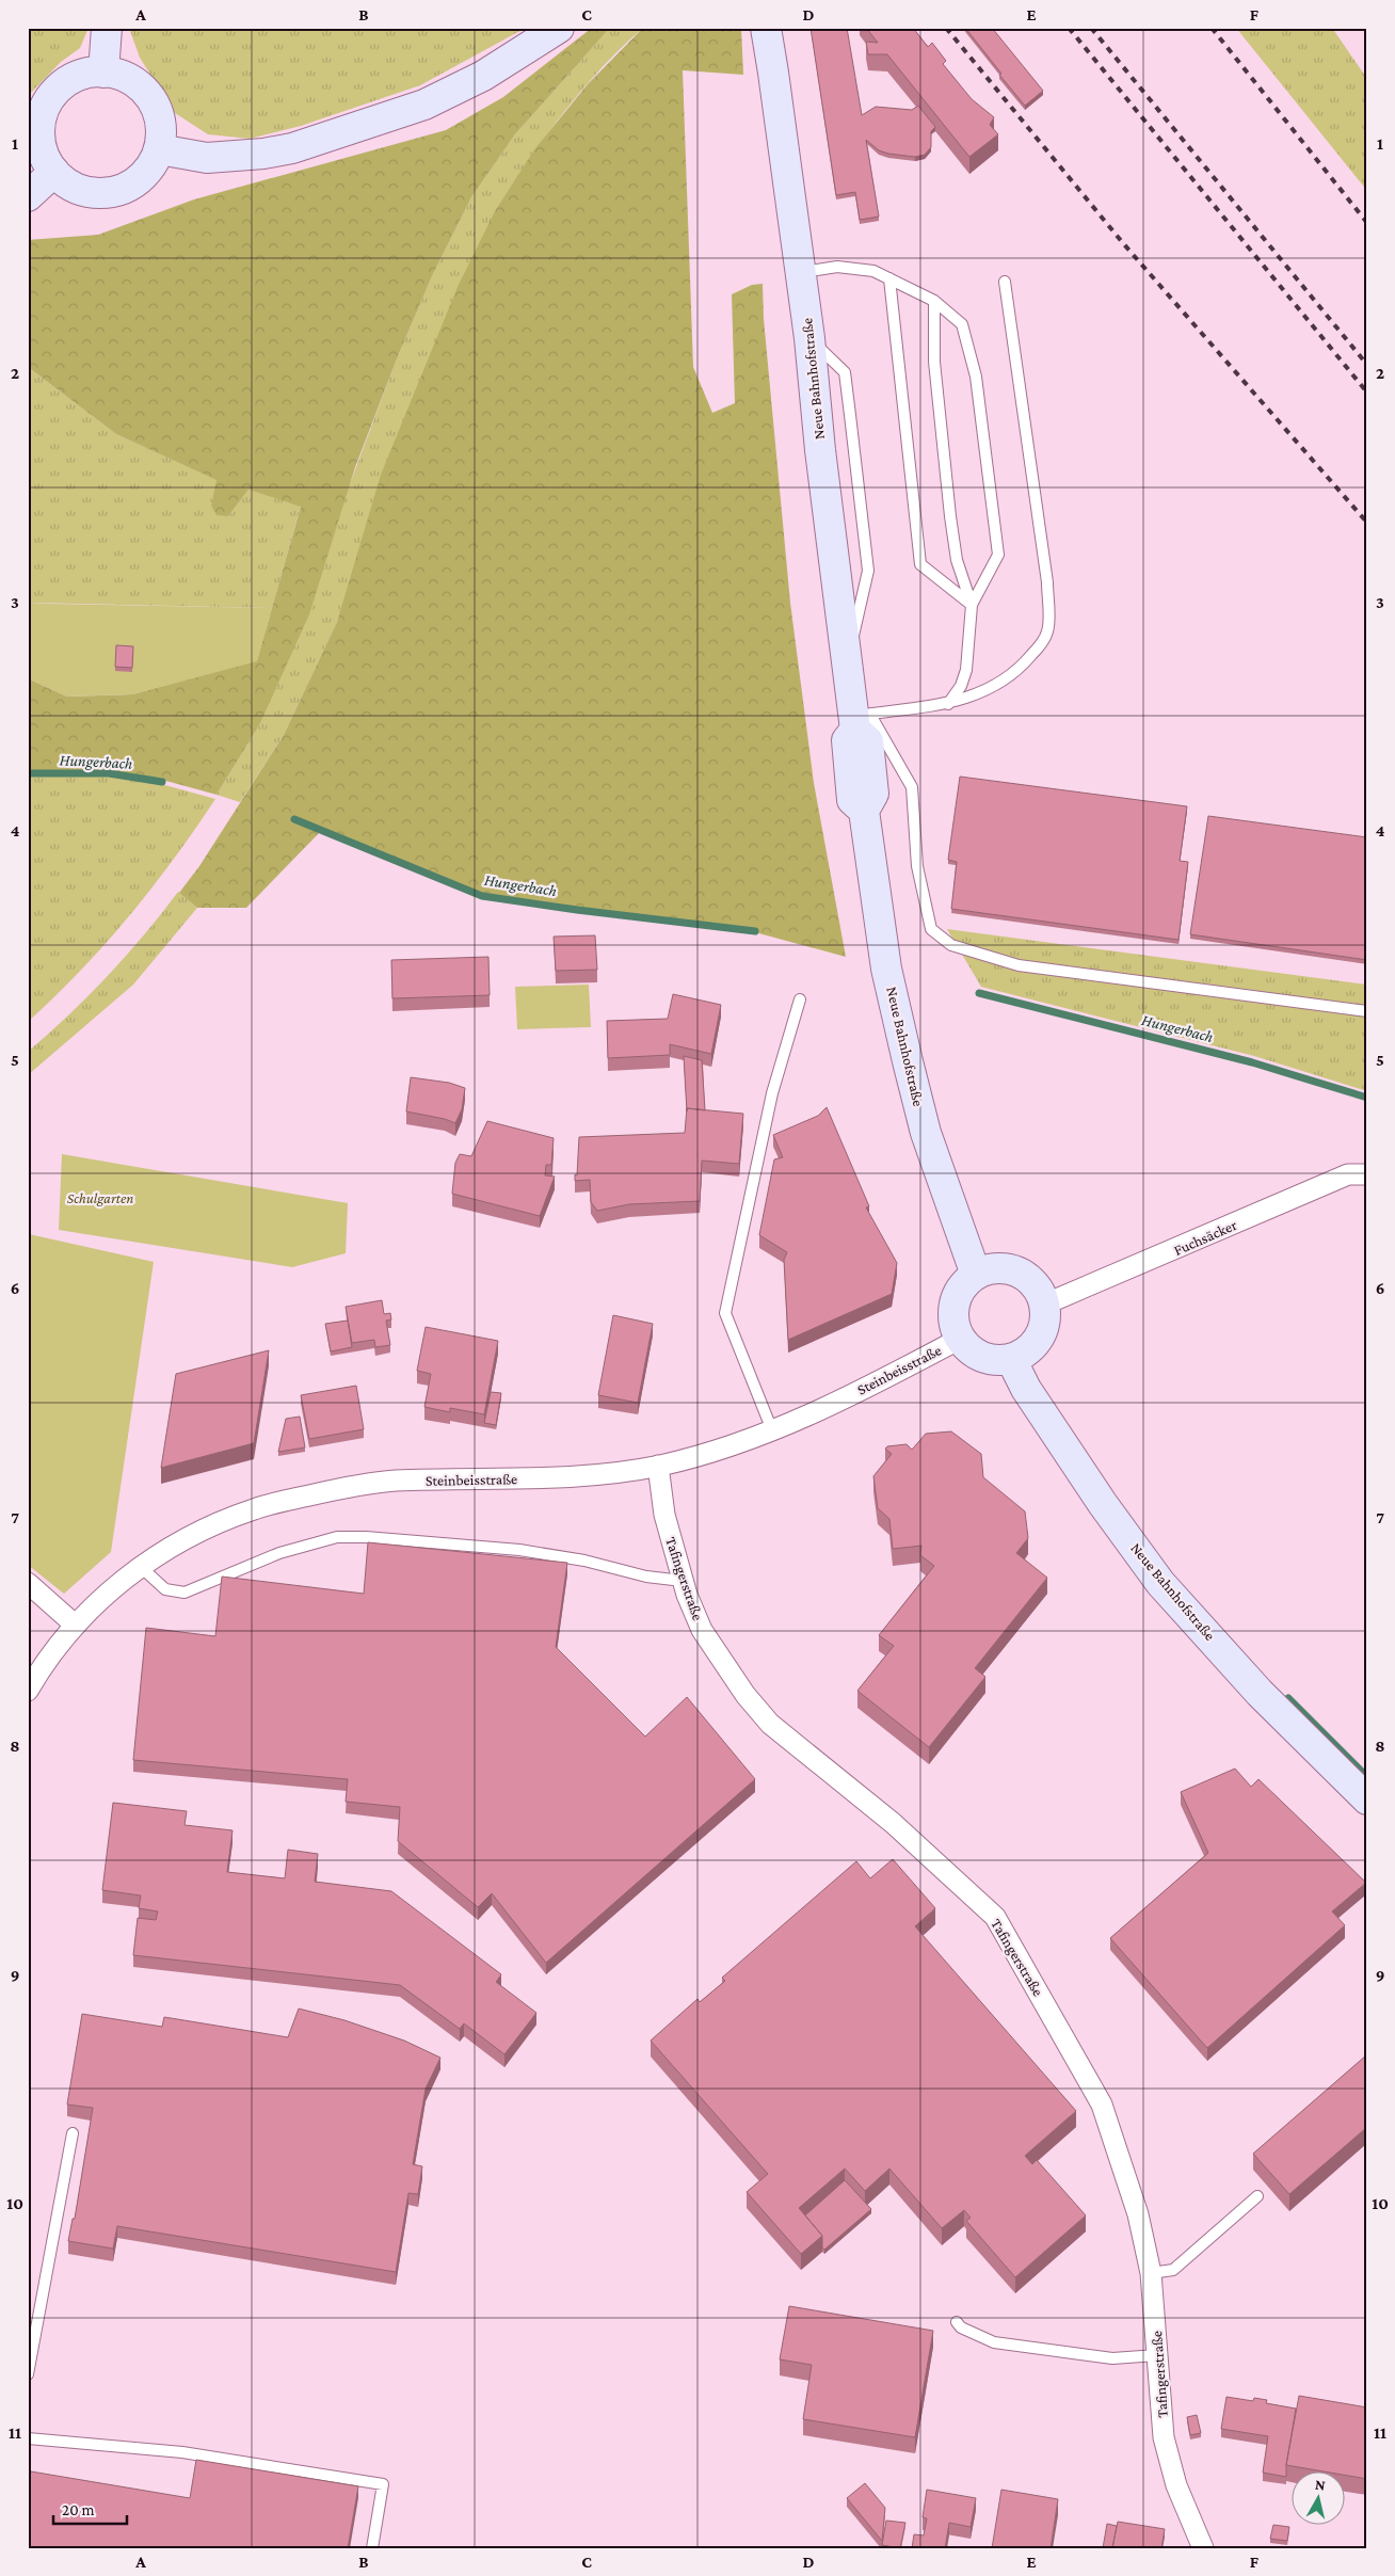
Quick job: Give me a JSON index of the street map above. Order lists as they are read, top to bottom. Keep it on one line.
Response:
{"streets":{"main road":["Neue Bahnhofstraße"],"street":["Fuchsäcker","Steinbeisstraße","Tafingerstraße"]},"crossings":[["Neue Bahnhofstraße","Fuchsäcker"],["Neue Bahnhofstraße","Steinbeisstraße"],["Fuchsäcker","Steinbeisstraße"],["Steinbeisstraße","Tafingerstraße"]],"water":["Hungerbach"],"parks":["Schulgarten"],"scale_bar":"20 m","north":"top","grid":{"columns":["A","B","C","D","E","F"],"rows":["1","2","3","4","5","6","7","8","9","10","11"]}}
